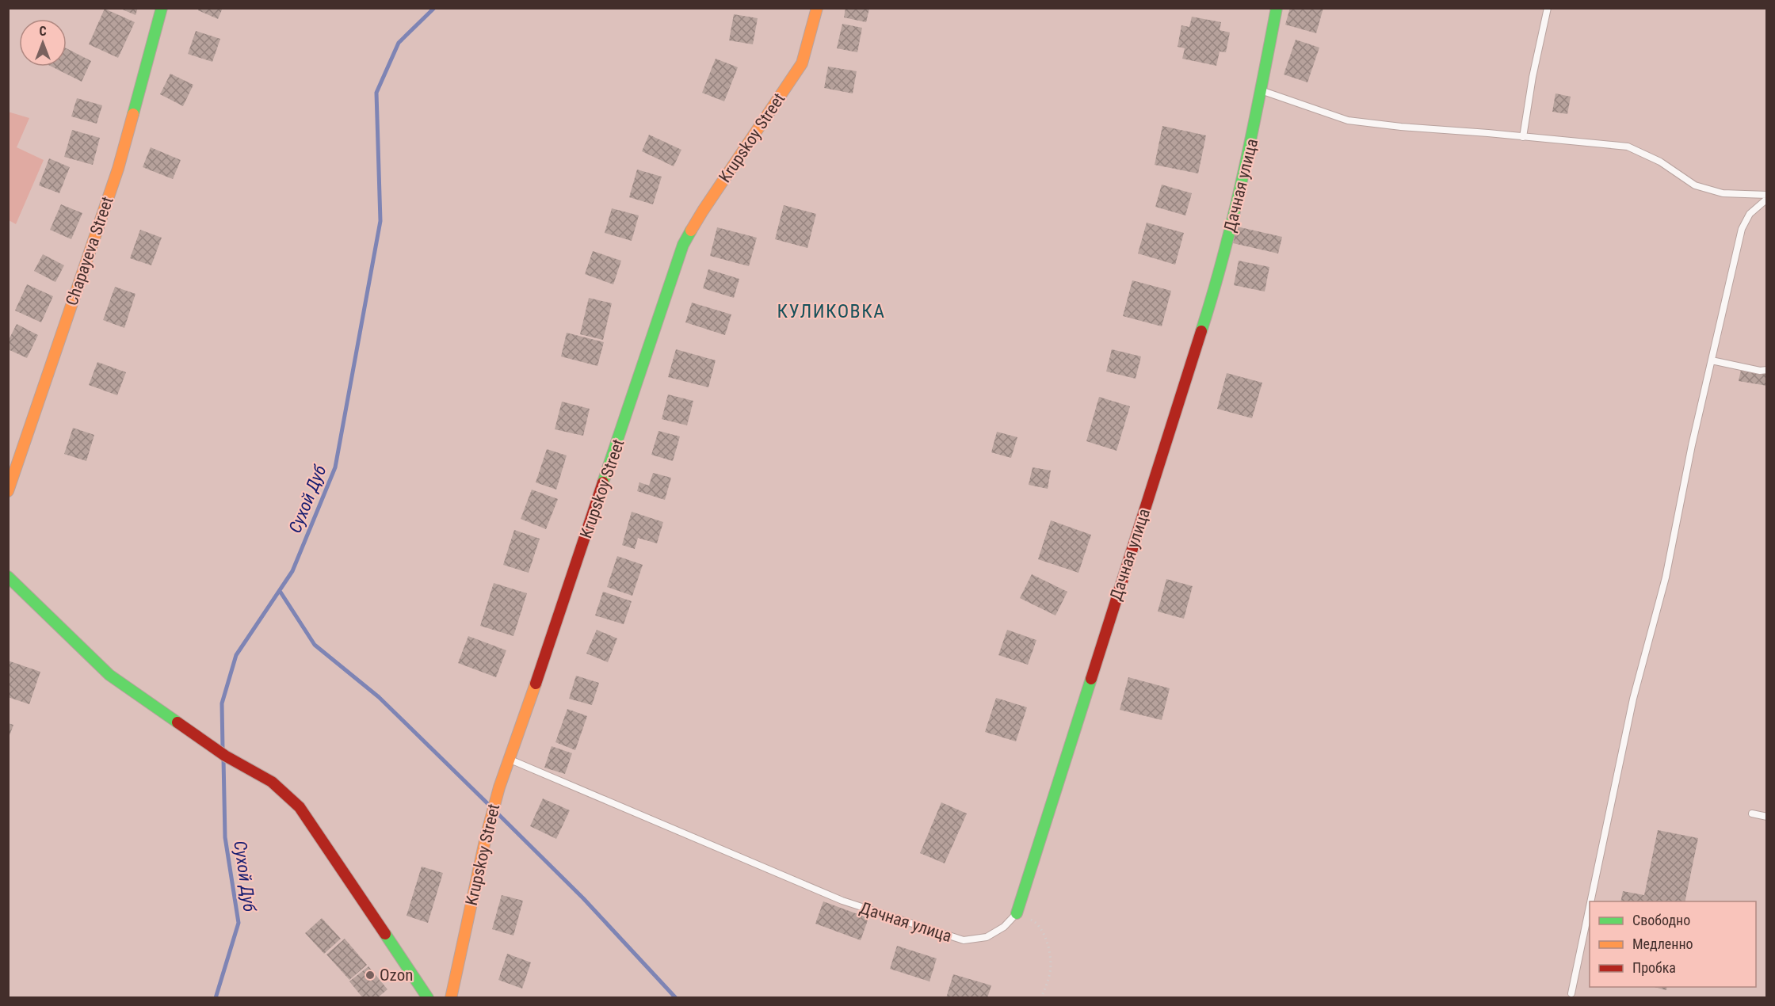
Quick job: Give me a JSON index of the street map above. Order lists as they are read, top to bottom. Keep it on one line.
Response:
{"streets":{"street":["Krupskoy Street","Дачная улица","Chapayeva Street"]},"crossings":[["Krupskoy Street","Дачная улица"]],"districts":["КУЛИКОВКА"],"water":["Сухой Дуб"],"places":["Ozon"],"legend":["Свободно","Медленно","Пробка"],"north":"top"}
